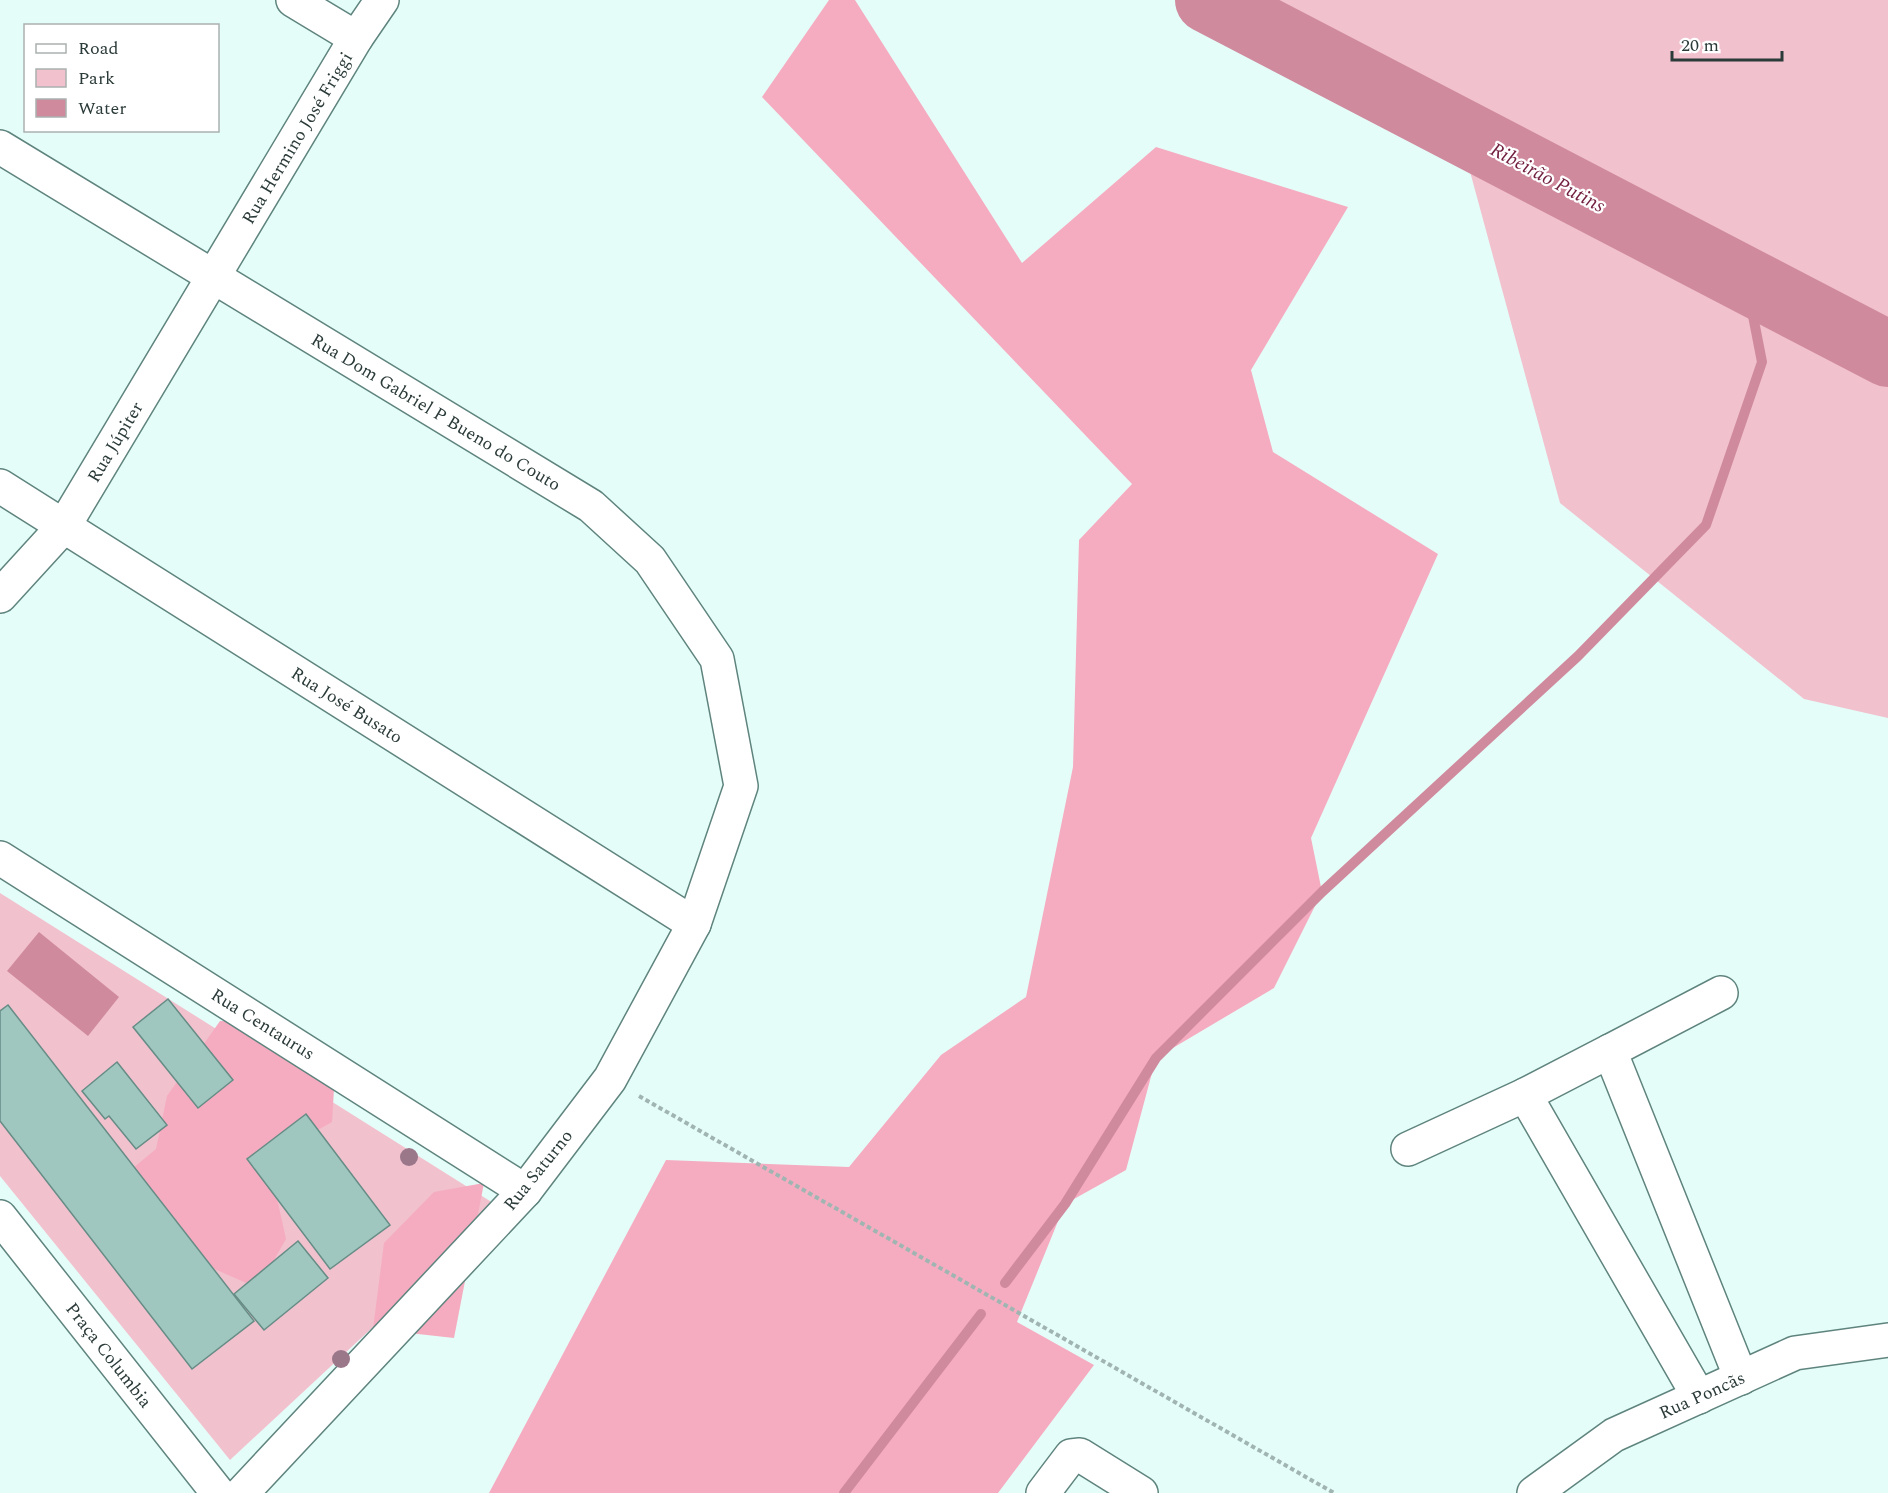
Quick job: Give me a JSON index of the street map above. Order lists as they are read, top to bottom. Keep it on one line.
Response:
{"streets":{"street":["Rua Hermino José Friggi","Rua Dom Gabriel P Bueno do Couto","Rua Júpiter","Rua José Busato","Rua Centaurus","Rua Saturno","Praça Columbia","Rua Poncãs"]},"crossings":[["Rua Hermino José Friggi","Rua Dom Gabriel P Bueno do Couto"],["Rua Hermino José Friggi","Rua Júpiter"],["Rua Dom Gabriel P Bueno do Couto","Rua Júpiter"],["Rua Dom Gabriel P Bueno do Couto","Rua Saturno"],["Rua Júpiter","Rua José Busato"],["Rua José Busato","Rua Saturno"],["Rua Centaurus","Rua Saturno"]],"water":["Ribeirão Putins"],"legend":["Road","Park","Water"],"scale_bar":"20 m"}
